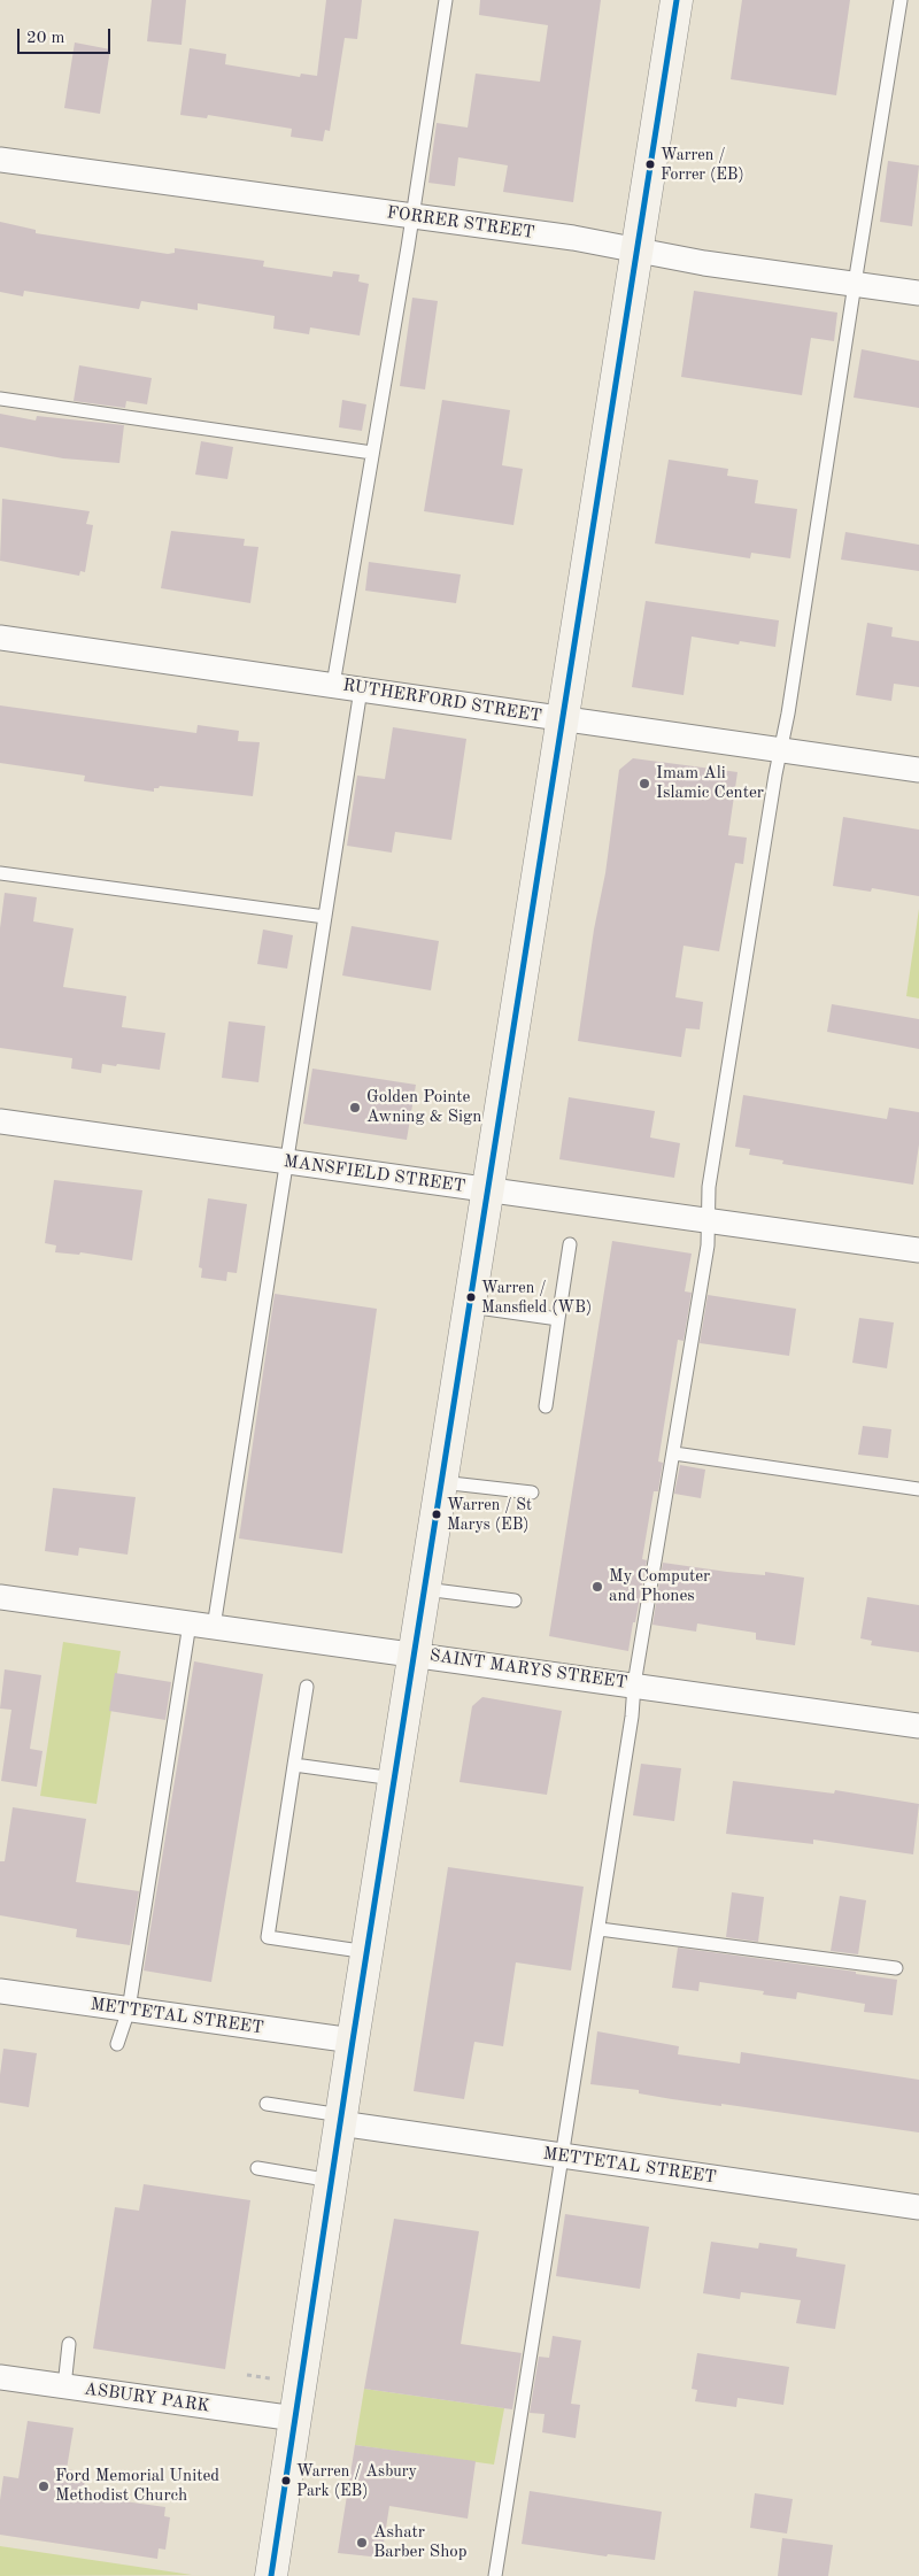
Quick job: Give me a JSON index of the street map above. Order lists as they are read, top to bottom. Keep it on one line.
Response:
{"streets":{"street":["FORRER STREET","RUTHERFORD STREET","MANSFIELD STREET","SAINT MARYS STREET","METTETAL STREET","ASBURY PARK"]},"places":["Warren / Forrer (EB)","Imam Ali Islamic Center","Golden Pointe Awning & Sign","Warren / Mansfield (WB)","Warren / St Marys (EB)","My Computer and Phones","Warren / Asbury Park (EB)","Ford Memorial United Methodist Church","Ashatr Barber Shop"],"scale_bar":"20 m"}
